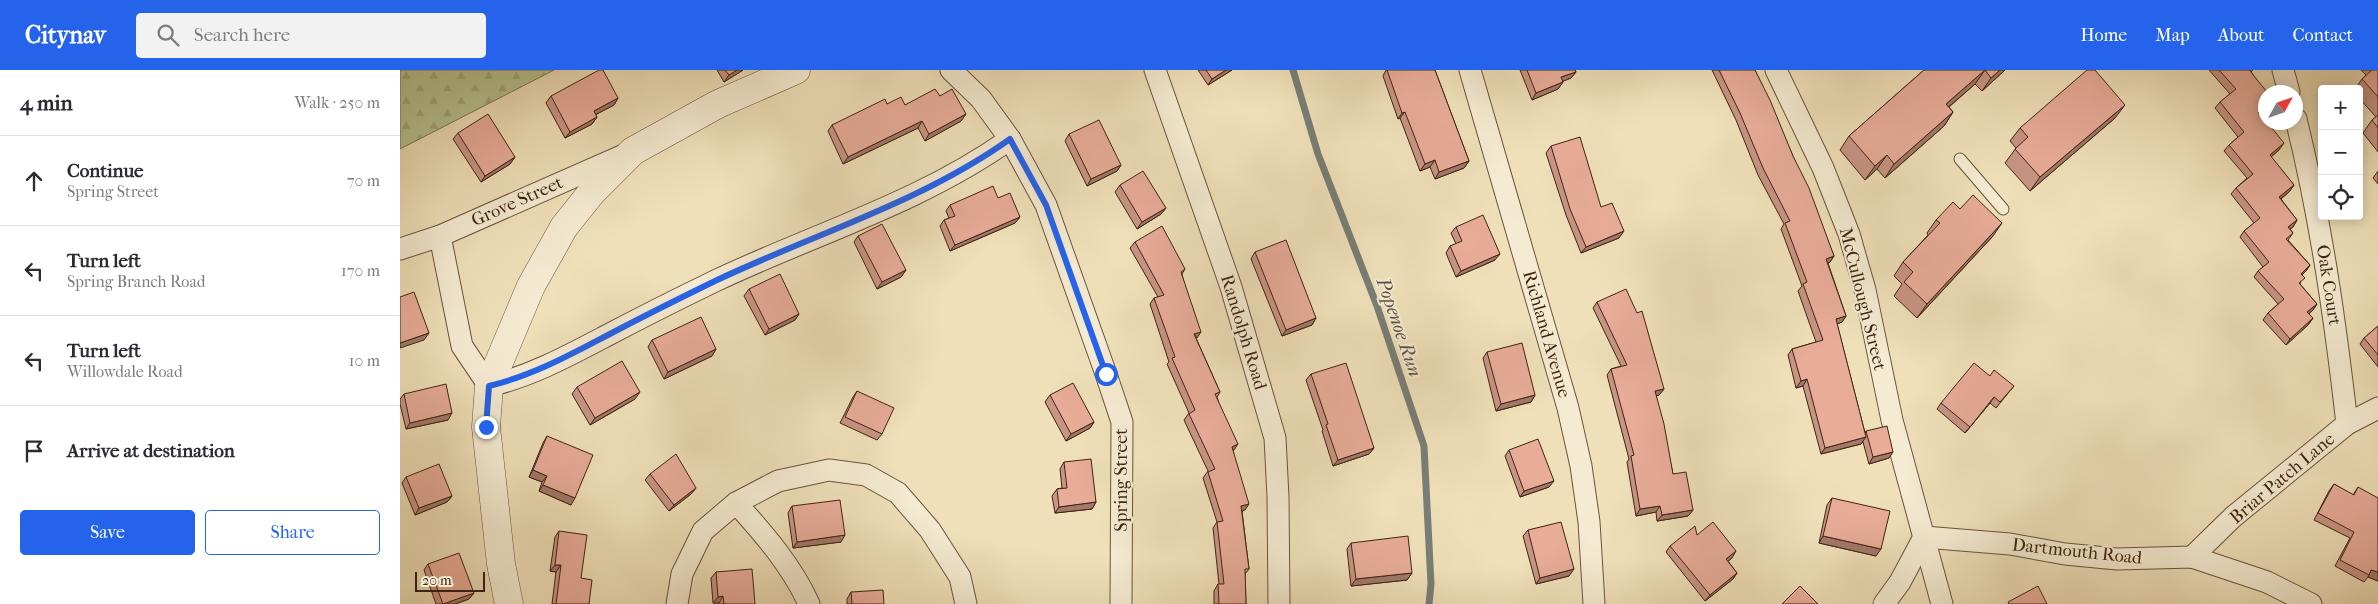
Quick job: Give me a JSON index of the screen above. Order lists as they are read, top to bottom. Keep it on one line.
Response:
{"streets":{"street":["Grove Street","Oak Court","McCullough Street","Randolph Road","Richland Avenue","Briar Patch Lane","Spring Street","Dartmouth Road"]},"crossings":[["Oak Court","Briar Patch Lane"],["McCullough Street","Dartmouth Road"],["Briar Patch Lane","Dartmouth Road"]],"water":["Popenoe Run"],"scale_bar":"20 m","north":"top right","page":{"header":"Citynav","search":"Search here","nav":["Home","Map","About","Contact"],"heading":["4 min","Walk · 250 m"],"map_buttons":["+","−"],"list":[["Continue","Spring Street","70 m"],["Turn left","Spring Branch Road","170 m"],["Turn left","Willowdale Road","10 m"],"Arrive at destination"],"buttons":["Save","Share"],"scale":"20 m"}}
